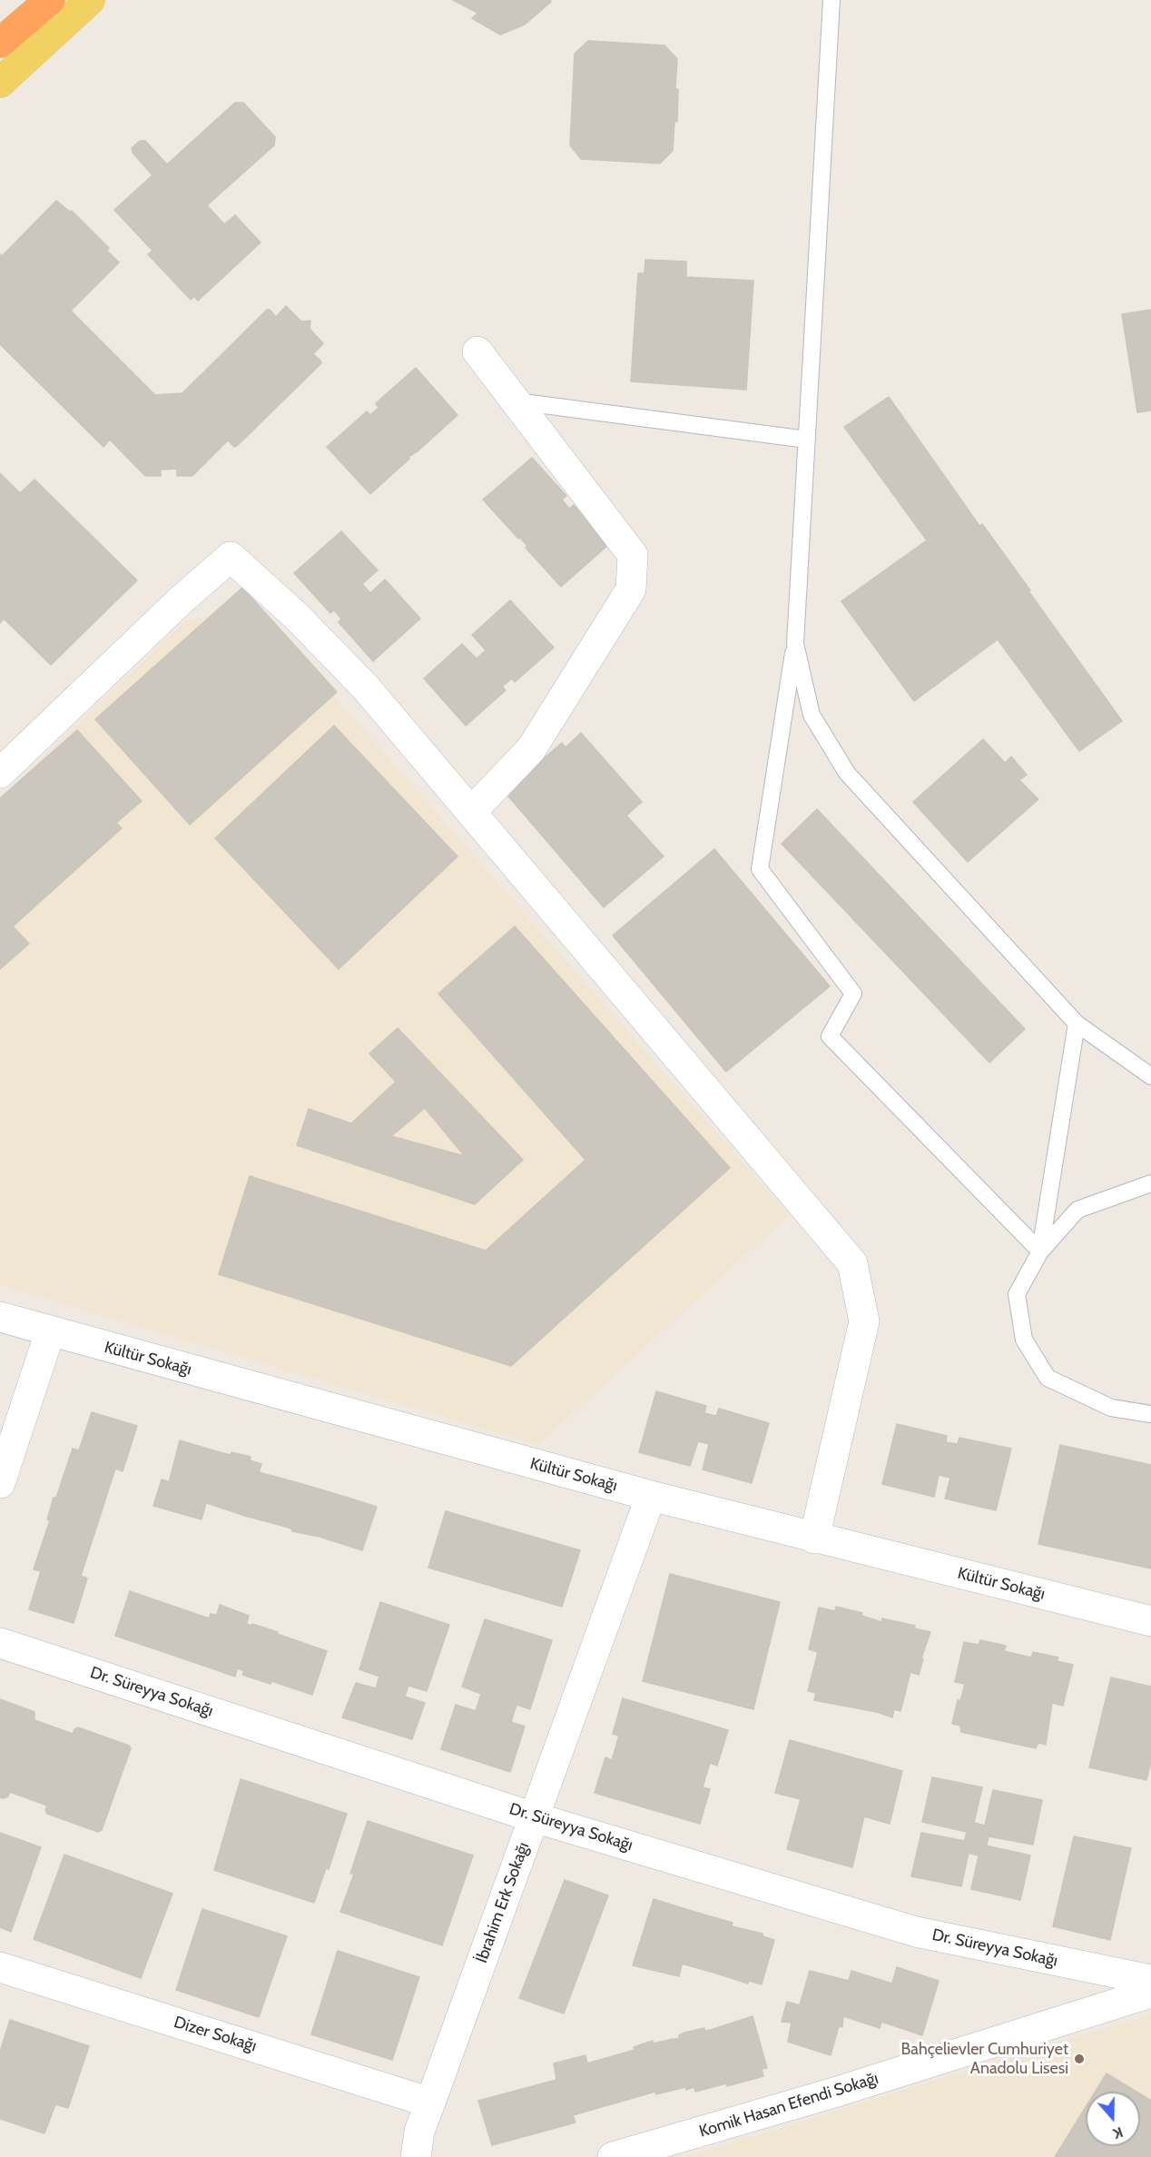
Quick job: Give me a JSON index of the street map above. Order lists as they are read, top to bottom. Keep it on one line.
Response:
{"streets":{"street":["Kültür Sokağı","Dr. Süreyya Sokağı","İbrahim Erk Sokağı","Dizer Sokağı","Komik Hasan Efendi Sokağı"]},"crossings":[["Kültür Sokağı","İbrahim Erk Sokağı"],["Dr. Süreyya Sokağı","İbrahim Erk Sokağı"],["İbrahim Erk Sokağı","Dizer Sokağı"]],"places":["Bahçelievler Cumhuriyet Anadolu Lisesi"],"north":"bottom"}
